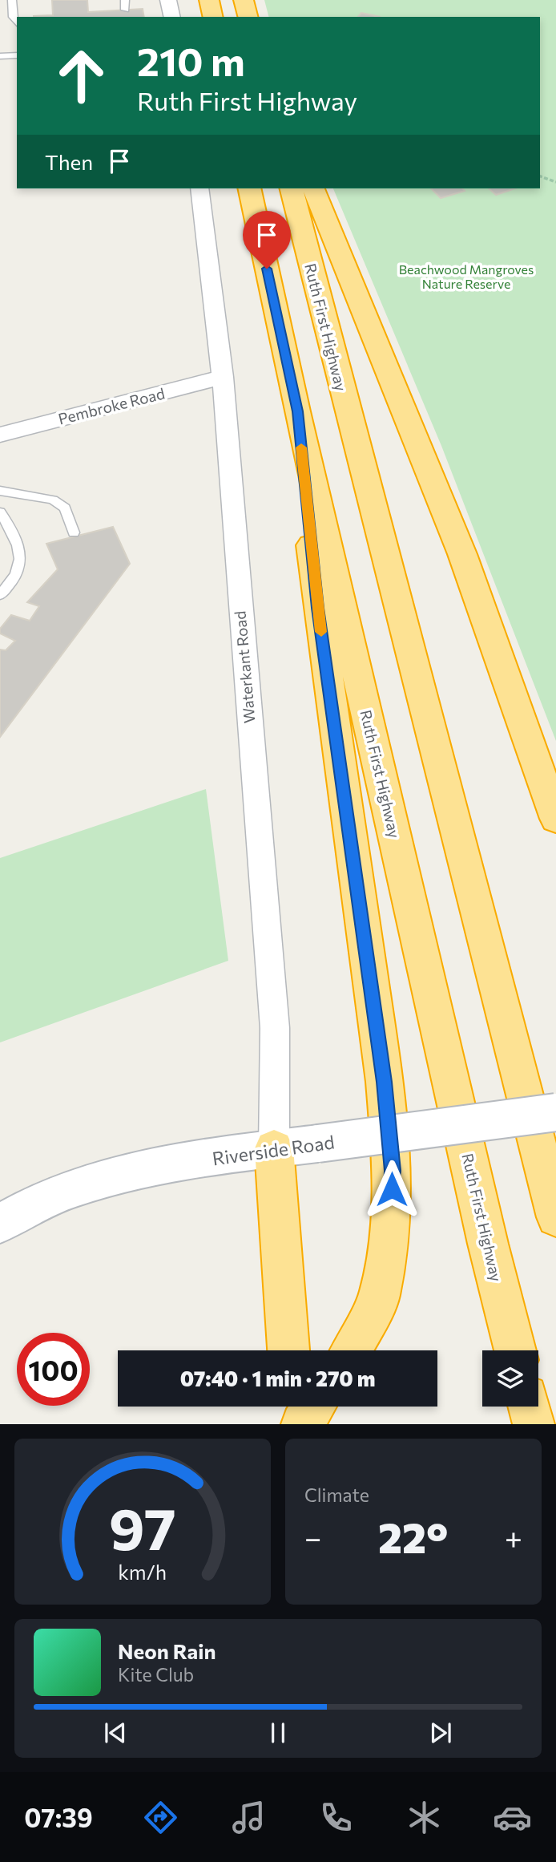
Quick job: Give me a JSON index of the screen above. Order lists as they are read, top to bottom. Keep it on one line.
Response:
{"streets":{"highway":["Ruth First Highway"],"main road":["Riverside Road"],"street":["Pembroke Road","Waterkant Road"]},"crossings":[["Pembroke Road","Waterkant Road"],["Waterkant Road","Riverside Road"]],"parks":["Beachwood Mangroves Nature Reserve"],"page":{"turn":["210 m","Ruth First Highway"],"then":"Then","limit":"100","trip":"07:40 · 1 min · 270 m","tile":"Climate","heat":["−","22°","+"],"song":["Neon Rain","Kite Club"],"tabs":"07:39","gauge":["97","km/h"]}}
